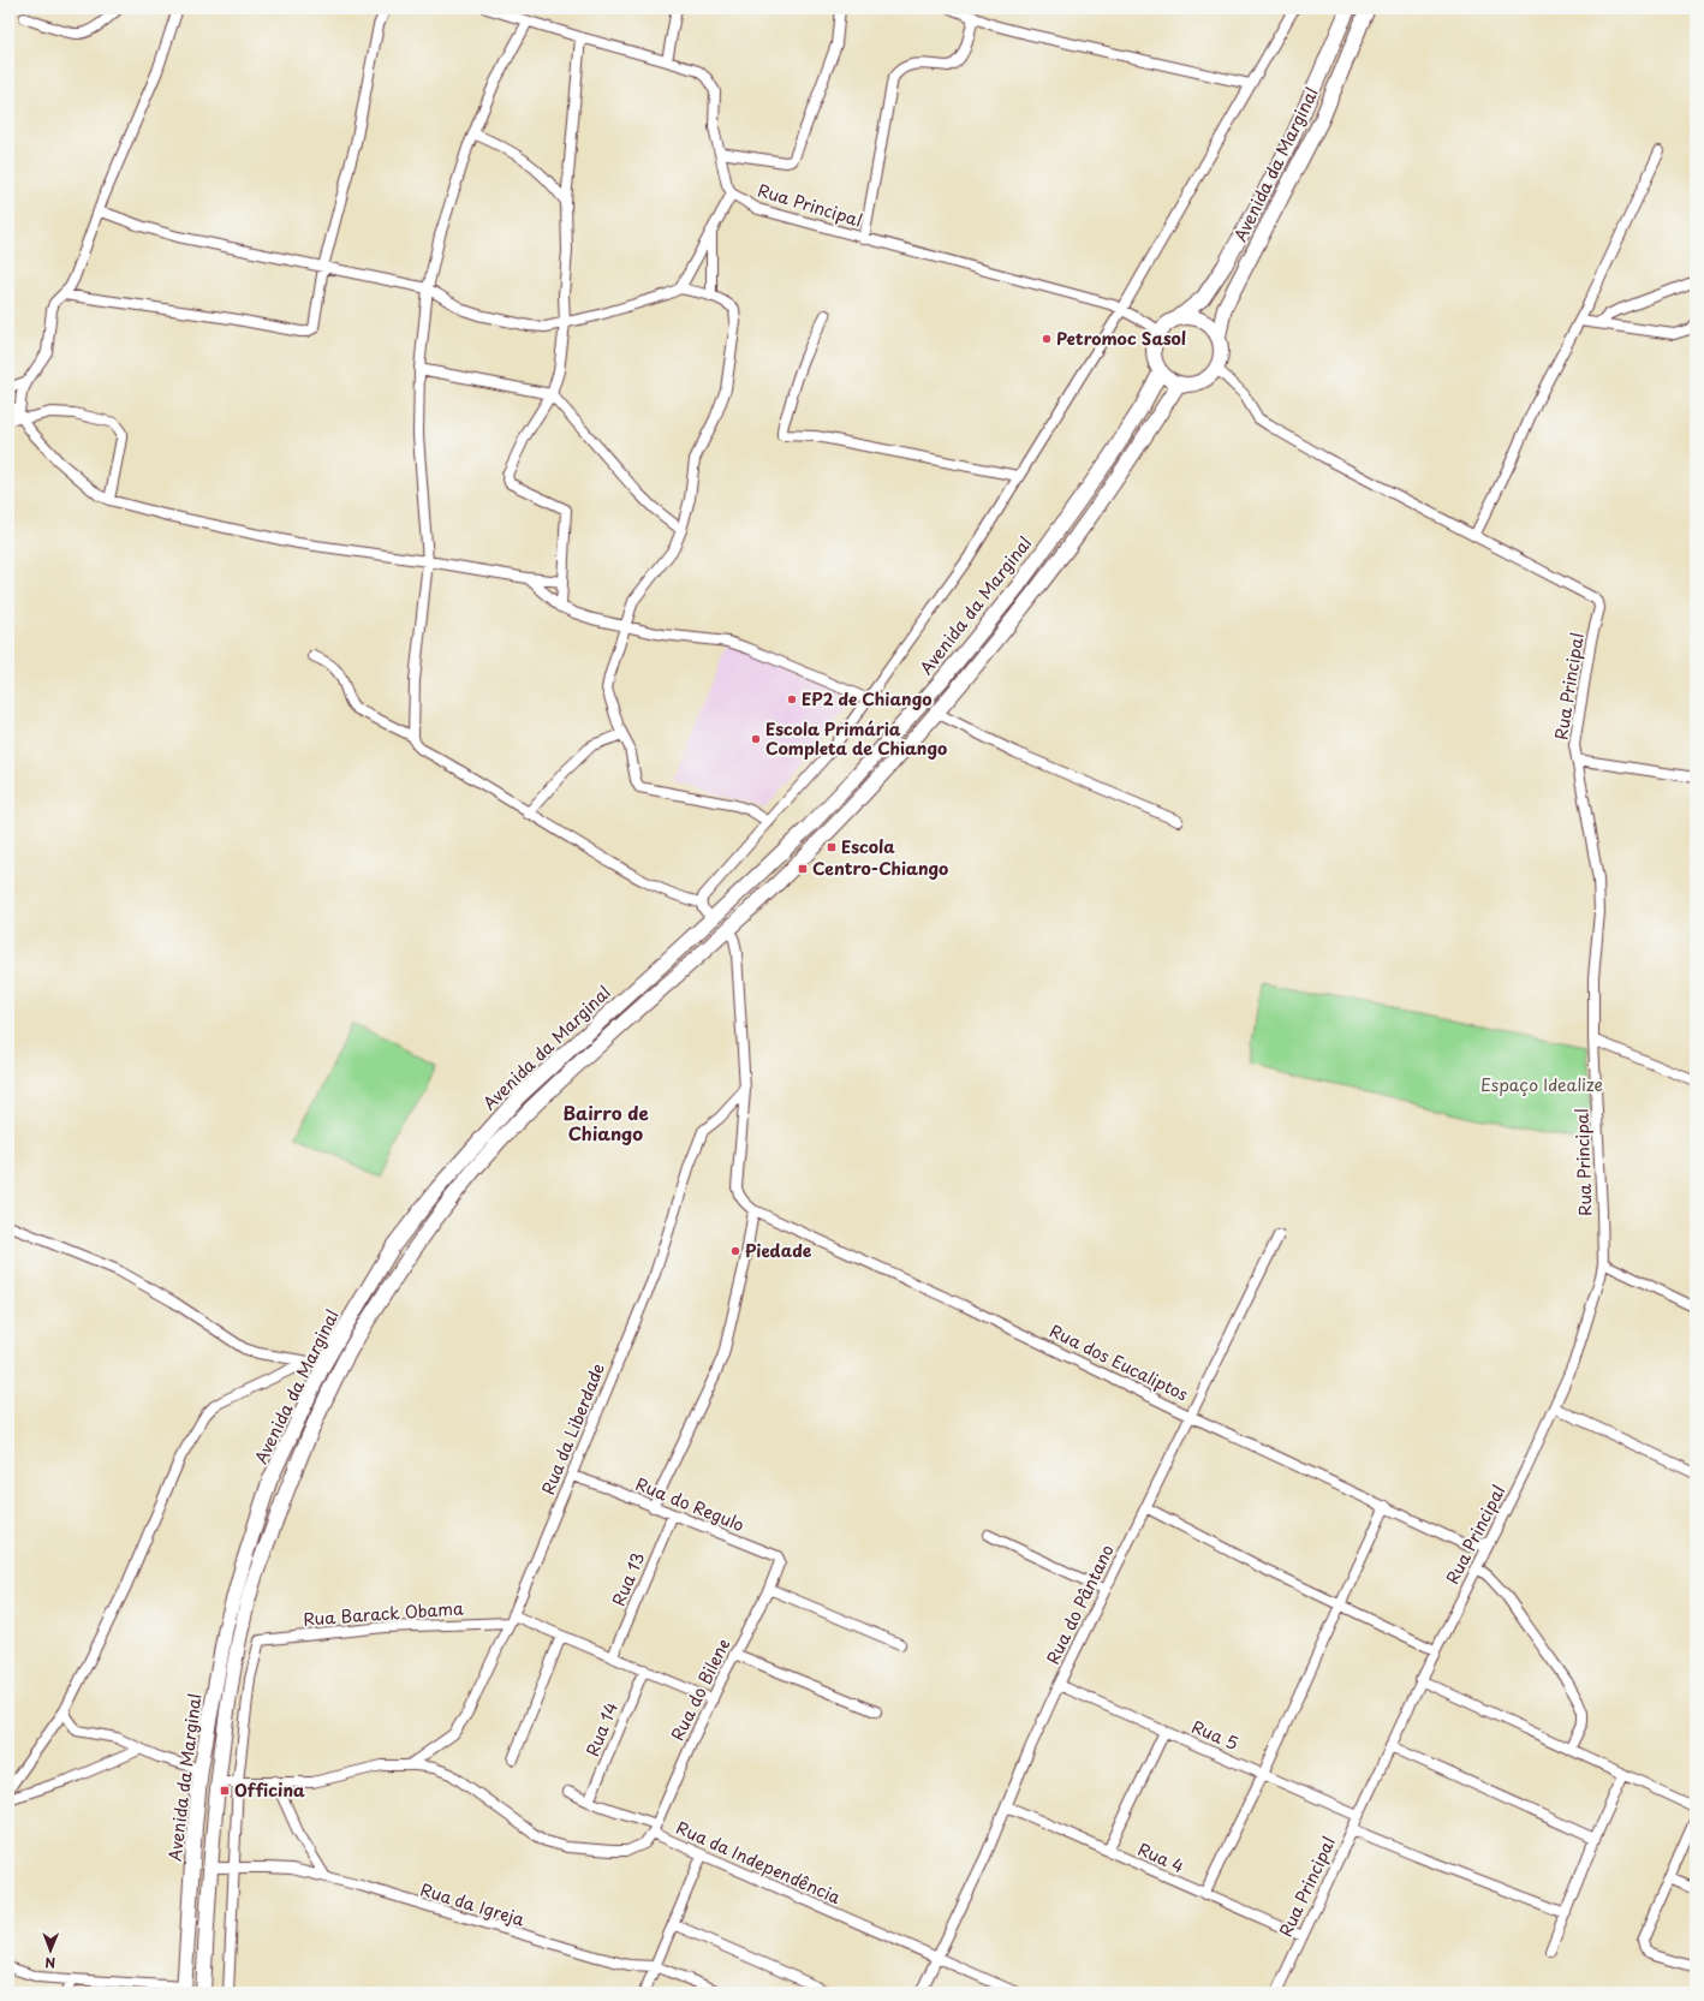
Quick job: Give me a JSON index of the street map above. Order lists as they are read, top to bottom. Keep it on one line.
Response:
{"streets":{"main road":["Avenida da Marginal"],"street":["Rua Principal","Rua dos Eucaliptos","Rua da Liberdade","Rua do Regulo","Rua 13","Rua do Pântano","Rua Barack Obama","Rua do Bilene","Rua 14","Rua 5","Rua 4","Rua da Independência","Rua da Igreja"]},"crossings":[["Avenida da Marginal","Rua Principal"],["Avenida da Marginal","Rua da Independência"],["Avenida da Marginal","Rua da Igreja"],["Rua Principal","Rua 5"],["Rua Principal","Rua 4"],["Rua dos Eucaliptos","Rua do Pântano"],["Rua da Liberdade","Rua do Regulo"],["Rua da Liberdade","Rua Barack Obama"],["Rua da Liberdade","Rua da Independência"],["Rua do Regulo","Rua 13"],["Rua do Regulo","Rua do Bilene"],["Rua 13","Rua Barack Obama"],["Rua do Pântano","Rua 5"],["Rua do Pântano","Rua 4"],["Rua do Pântano","Rua da Independência"],["Rua Barack Obama","Rua do Bilene"],["Rua Barack Obama","Rua 14"],["Rua Barack Obama","Rua da Independência"],["Rua do Bilene","Rua da Independência"]],"districts":["Bairro de Chiango"],"parks":["Espaço Idealize"],"places":{"other":["Petromoc Sasol","EP2 de Chiango","Escola Primária Completa de Chiango","Piedade"],"transit":["Escola","Centro-Chiango","Officina"]},"north":"bottom"}
